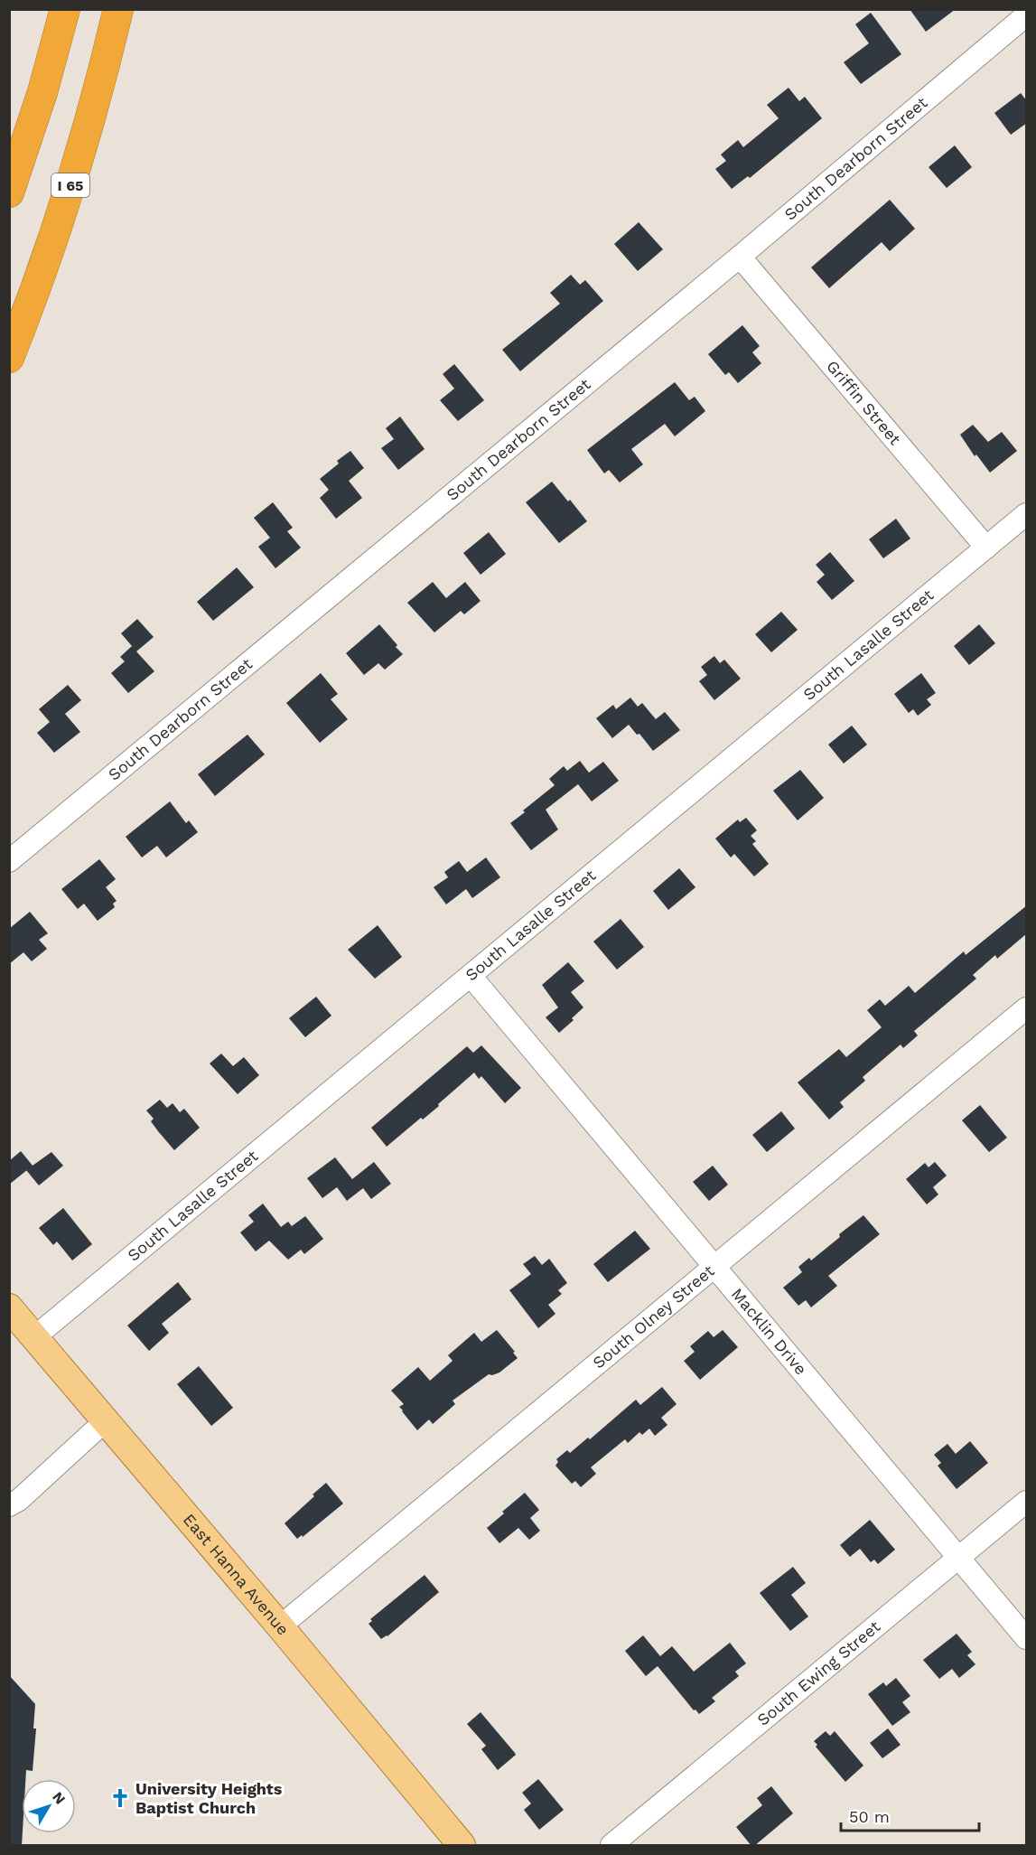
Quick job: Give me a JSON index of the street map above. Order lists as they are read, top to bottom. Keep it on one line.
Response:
{"streets":{"highway":["I 65"],"main road":["East Hanna Avenue"],"street":["South Dearborn Street","Griffin Street","South Lasalle Street","South Olney Street","Macklin Drive","South Ewing Street"]},"crossings":[["South Dearborn Street","Griffin Street"],["Griffin Street","South Lasalle Street"],["South Lasalle Street","Macklin Drive"],["South Lasalle Street","East Hanna Avenue"],["South Olney Street","Macklin Drive"],["South Olney Street","East Hanna Avenue"],["Macklin Drive","South Ewing Street"]],"places":{"church":["University Heights Baptist Church"]},"scale_bar":"50 m","north":"top right"}
